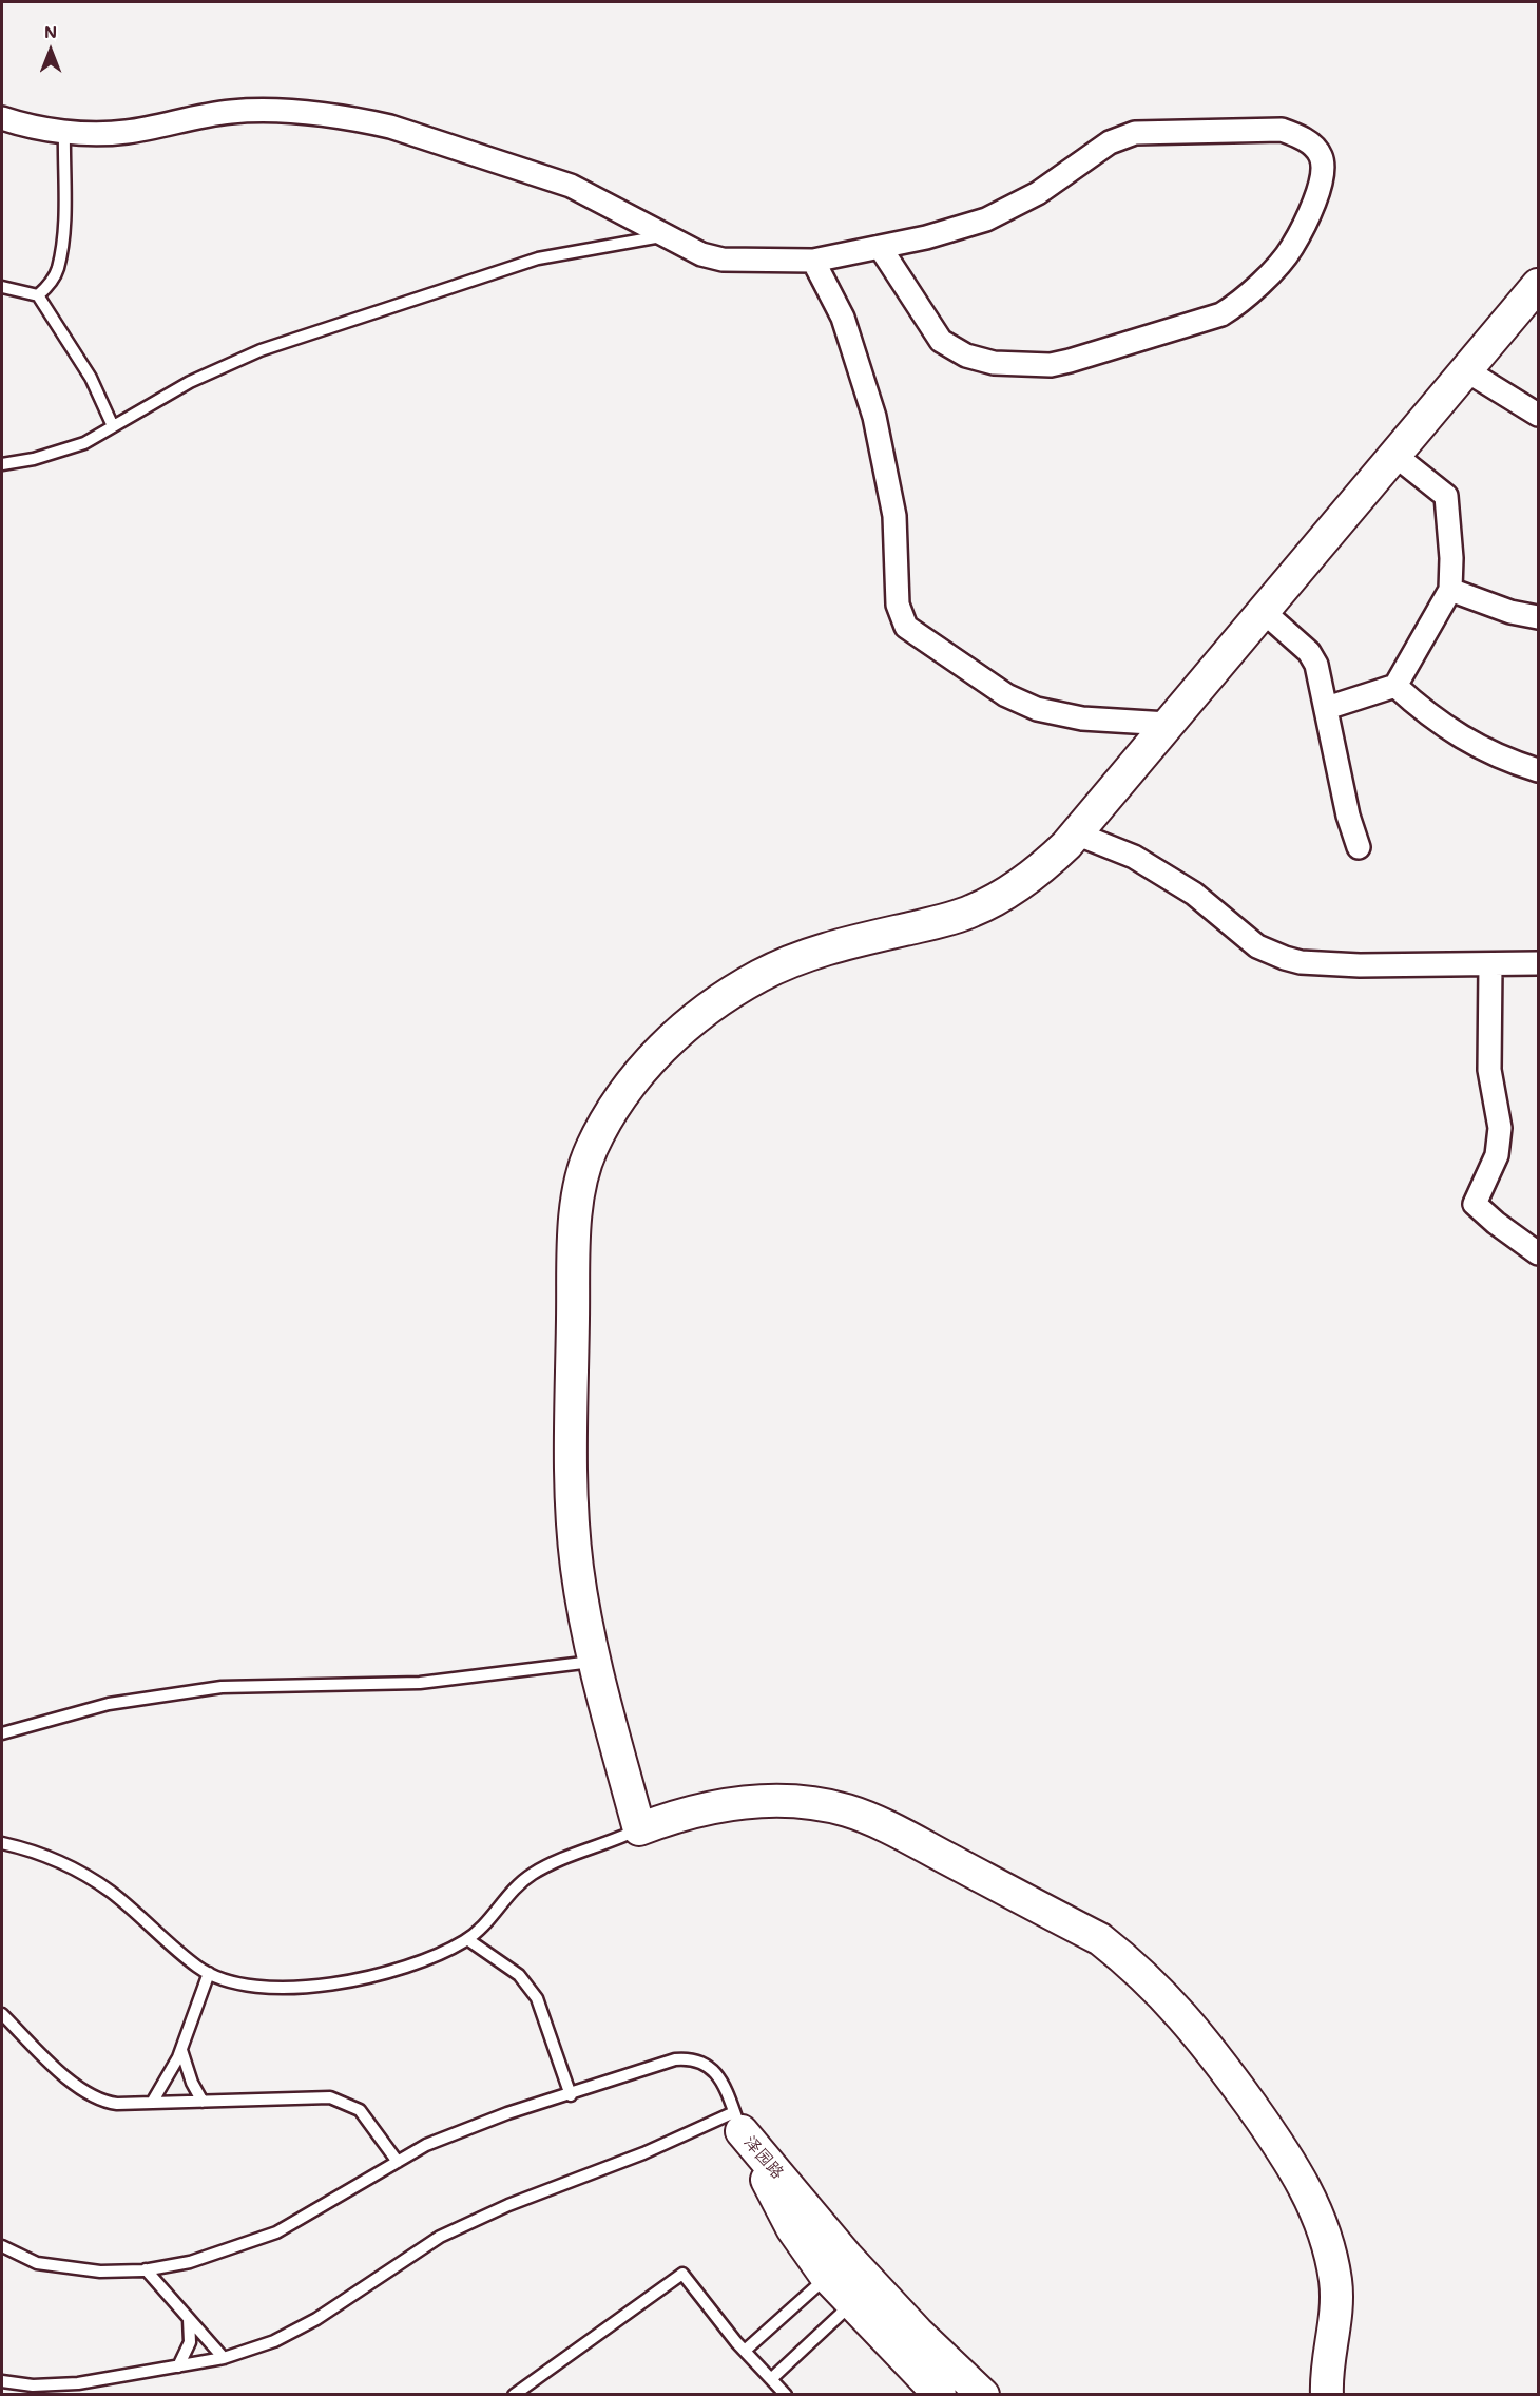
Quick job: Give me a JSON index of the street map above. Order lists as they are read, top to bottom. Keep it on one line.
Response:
{"streets":{"street":["泽园路"]},"north":"top"}
